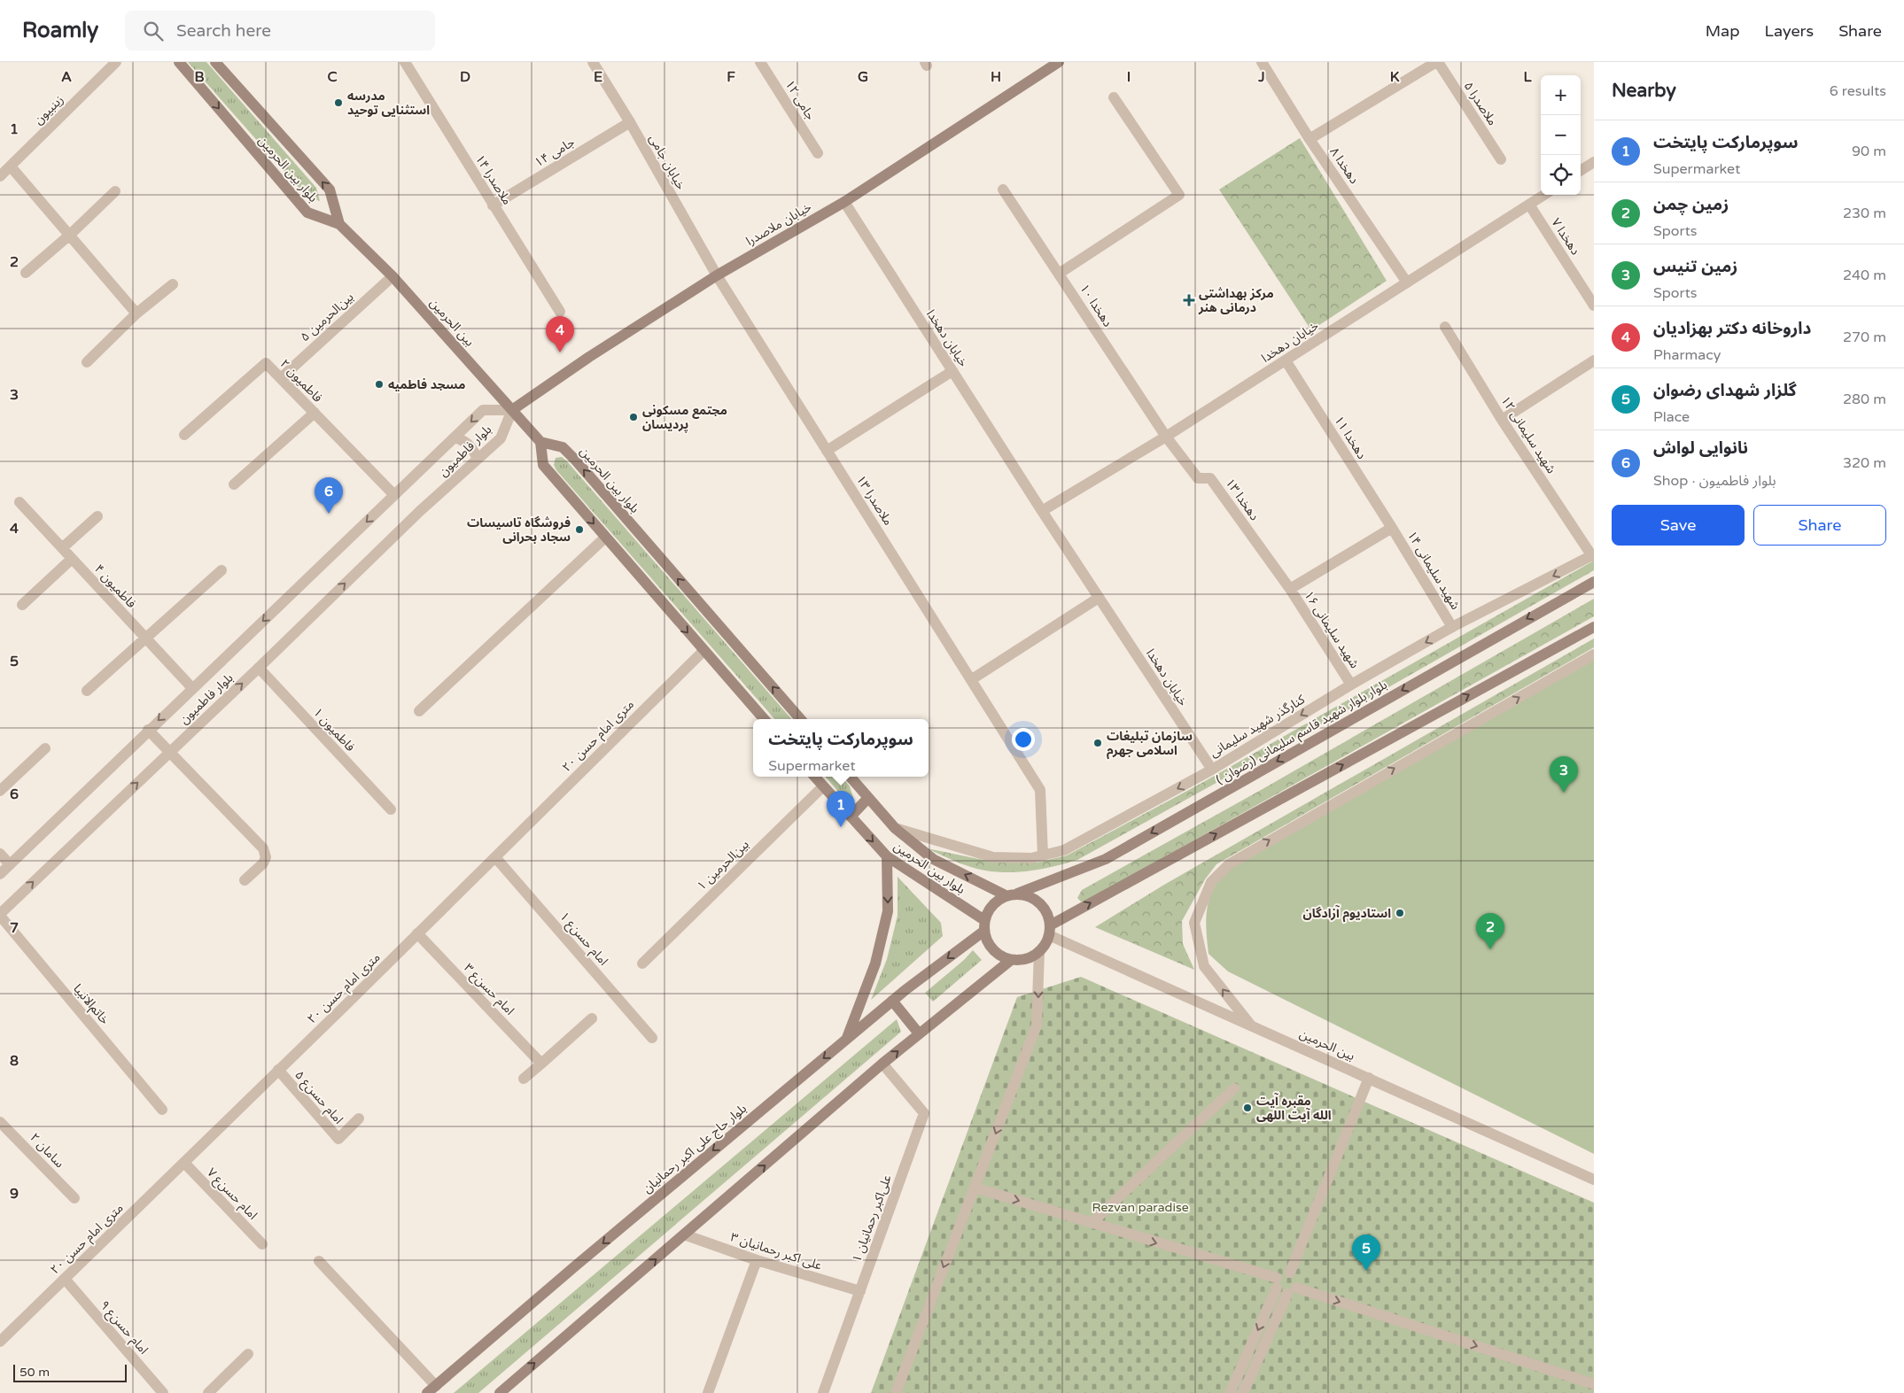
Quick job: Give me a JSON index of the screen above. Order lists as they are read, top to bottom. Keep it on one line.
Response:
{"streets":{"main road":["بلوار بین الحرمین","خیابان ملاصدرا","بین الحرمین","بلوار بلوار شهید قاسم سلیمانی (رضوان )","بلوار حاج علی اکبر رحمانیان"],"street":["جامی ۱۲","ملاصدرا ۵","زینبیون","جامی ۱۴","خیابان جامی","دهخدا ۸","ملاصدرا ۱۴","دهخدا ۷","دهخدا ۱۰","بین‌الحرمین ۵","خیابان دهخدا","فاطمیون ۲","شهید سلیمانی ۱۲","دهخدا ۱۱","بلوار فاطمیون","دهخدا ۱۳","ملاصدرا ۱۳","شهید سلیمانی ۱۴","فاطمیون ۴","شهید سلیمانی ۱۶","کنارگذر شهید سلیمانی","فاطمیون ۱","۲۰ متری امام حسن","بین‌الحرمین ۱","امام حسن‌ع ۱","امام حسن‌ع ۳","خاتم‌الانبیا","امام حسن‌ع ۵","سامان ۲","امام حسن‌ع ۷","علی‌اکبر رحمانیان ۱","علی اکبر رحمانیان ۳","امام حسن‌ع ۹"]},"crossings":[["جامی ۱۴","خیابان جامی"],["جامی ۱۴","ملاصدرا ۱۴"],["خیابان جامی","خیابان ملاصدرا"],["خیابان جامی","ملاصدرا ۱۳"],["دهخدا ۸","خیابان دهخدا"],["بلوار بین الحرمین","بین الحرمین"],["بلوار بین الحرمین","کنارگذر شهید سلیمانی"],["بلوار بین الحرمین","بلوار بلوار شهید قاسم سلیمانی (رضوان )"],["بلوار بین الحرمین","بین‌الحرمین ۱"],["بلوار بین الحرمین","بلوار حاج علی اکبر رحمانیان"],["خیابان ملاصدرا","بین الحرمین"],["خیابان ملاصدرا","خیابان دهخدا"],["خیابان ملاصدرا","بلوار فاطمیون"],["خیابان ملاصدرا","ملاصدرا ۱۳"],["دهخدا ۷","خیابان دهخدا"],["دهخدا ۱۰","خیابان دهخدا"],["دهخدا ۱۰","دهخدا ۱۳"],["بین‌الحرمین ۵","بین الحرمین"],["بین‌الحرمین ۵","فاطمیون ۲"],["بین الحرمین","بلوار فاطمیون"],["بین الحرمین","بلوار بلوار شهید قاسم سلیمانی (رضوان )"],["بین الحرمین","بلوار حاج علی اکبر رحمانیان"],["خیابان دهخدا","دهخدا ۱۱"],["خیابان دهخدا","دهخدا ۱۳"],["خیابان دهخدا","کنارگذر شهید سلیمانی"],["فاطمیون ۲","بلوار فاطمیون"],["شهید سلیمانی ۱۲","کنارگذر شهید سلیمانی"],["دهخدا ۱۱","شهید سلیمانی ۱۴"],["بلوار فاطمیون","فاطمیون ۴"],["بلوار فاطمیون","فاطمیون ۱"],["بلوار فاطمیون","خاتم‌الانبیا"],["دهخدا ۱۳","شهید سلیمانی ۱۶"],["ملاصدرا ۱۳","کنارگذر شهید سلیمانی"],["شهید سلیمانی ۱۴","کنارگذر شهید سلیمانی"],["شهید سلیمانی ۱۶","کنارگذر شهید سلیمانی"],["بلوار بلوار شهید قاسم سلیمانی (رضوان )","بلوار حاج علی اکبر رحمانیان"],["۲۰ متری امام حسن","امام حسن‌ع ۱"],["۲۰ متری امام حسن","امام حسن‌ع ۳"],["۲۰ متری امام حسن","امام حسن‌ع ۵"],["۲۰ متری امام حسن","امام حسن‌ع ۷"],["۲۰ متری امام حسن","امام حسن‌ع ۹"],["علی‌اکبر رحمانیان ۱","علی اکبر رحمانیان ۳"]],"one_way":["کنارگذر شهید سلیمانی"],"parks":["Rezvan paradise"],"places":{"other":["مدرسه استثنایی توحید","مسجد فاطمیه","مجتمع مسکونی پردیسان","فروشگاه تاسیسات سجاد بحرانی","سازمان تبلیغات اسلامی جهرم","استادیوم آزادگان","مقبره آیت الله آیت اللهی"],"health":["مرکز بهداشتی درمانی هنر"]},"scale_bar":"50 m","page":{"header":"Roamly","search":"Search here","nav":["Map","Layers","Share"],"heading":["Nearby","6 results"],"map_buttons":["+","−"],"list":[{"mark":"1","name":"سوپرمارکت پایتخت","note":"Supermarket","value":"90 m"},{"mark":"2","name":"زمین چمن","note":"Sports","value":"230 m"},{"mark":"3","name":"زمین تنیس","note":"Sports","value":"240 m"},{"mark":"4","name":"داروخانه دکتر بهزادیان","note":"Pharmacy","value":"270 m"},{"mark":"5","name":"گلزار شهدای رضوان","note":"Place","value":"280 m"},{"mark":"6","name":"نانوایی لواش","note":"Shop · بلوار فاطمیون","value":"320 m"}],"pins":["4","6","3","1","2","5"],"buttons":["Save","Share"],"popup":["سوپرمارکت پایتخت","Supermarket"],"scale":"50 m"},"grid":{"columns":["A","B","C","D","E","F","G","H","I","J","K","L"],"rows":["1","2","3","4","5","6","7","8","9"]}}
